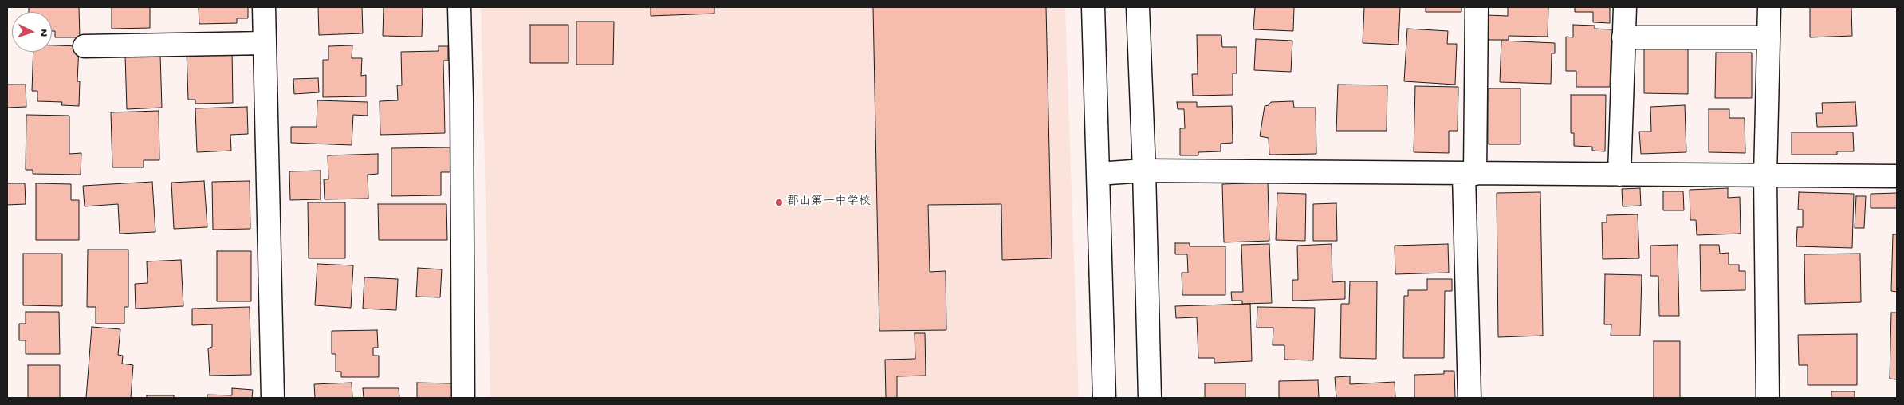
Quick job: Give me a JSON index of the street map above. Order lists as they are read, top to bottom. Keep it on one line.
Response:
{"places":["郡山第一中学校"],"north":"right"}
